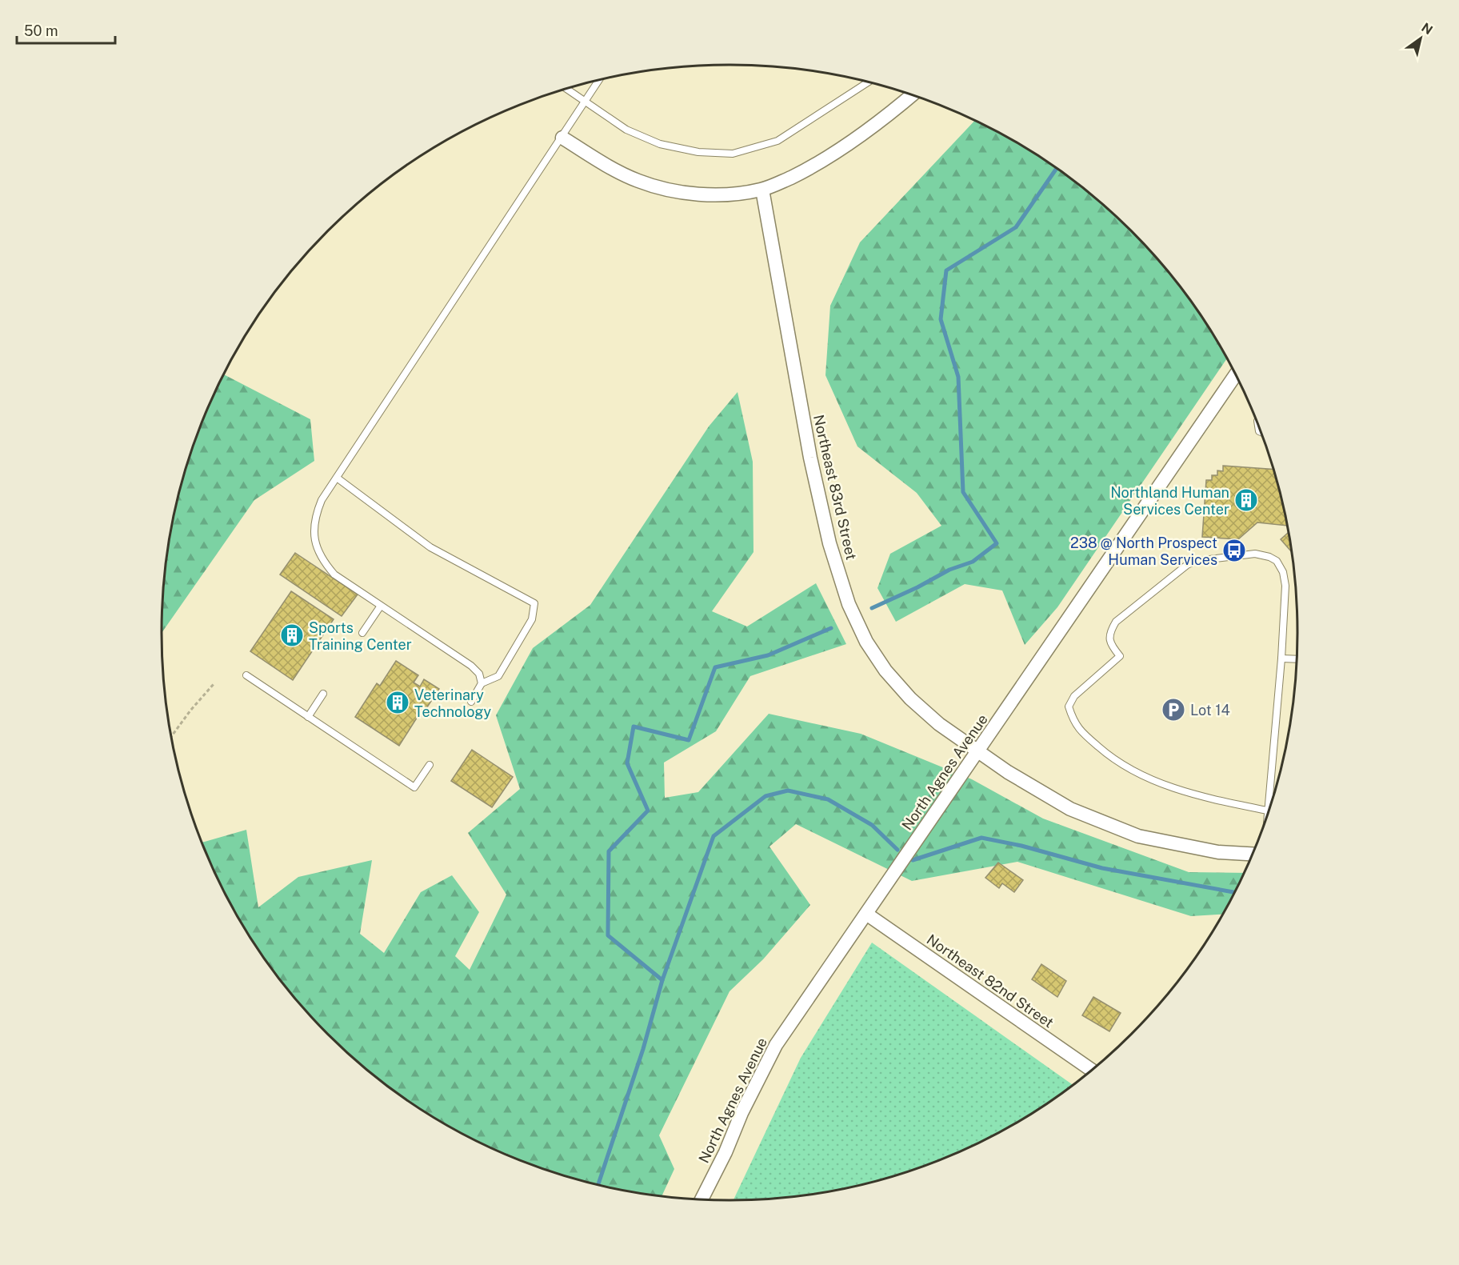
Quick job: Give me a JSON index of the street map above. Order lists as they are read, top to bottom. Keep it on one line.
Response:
{"streets":{"street":["Northeast 83rd Street","North Agnes Avenue","Northeast 82nd Street"]},"crossings":[["Northeast 83rd Street","North Agnes Avenue"],["North Agnes Avenue","Northeast 82nd Street"]],"places":{"building":["Northland Human Services Center","Sports Training Center","Veterinary Technology"],"bus stop":["238 @ North Prospect Human Services"],"parking":["Lot 14"]},"scale_bar":"50 m","north":"top right"}
